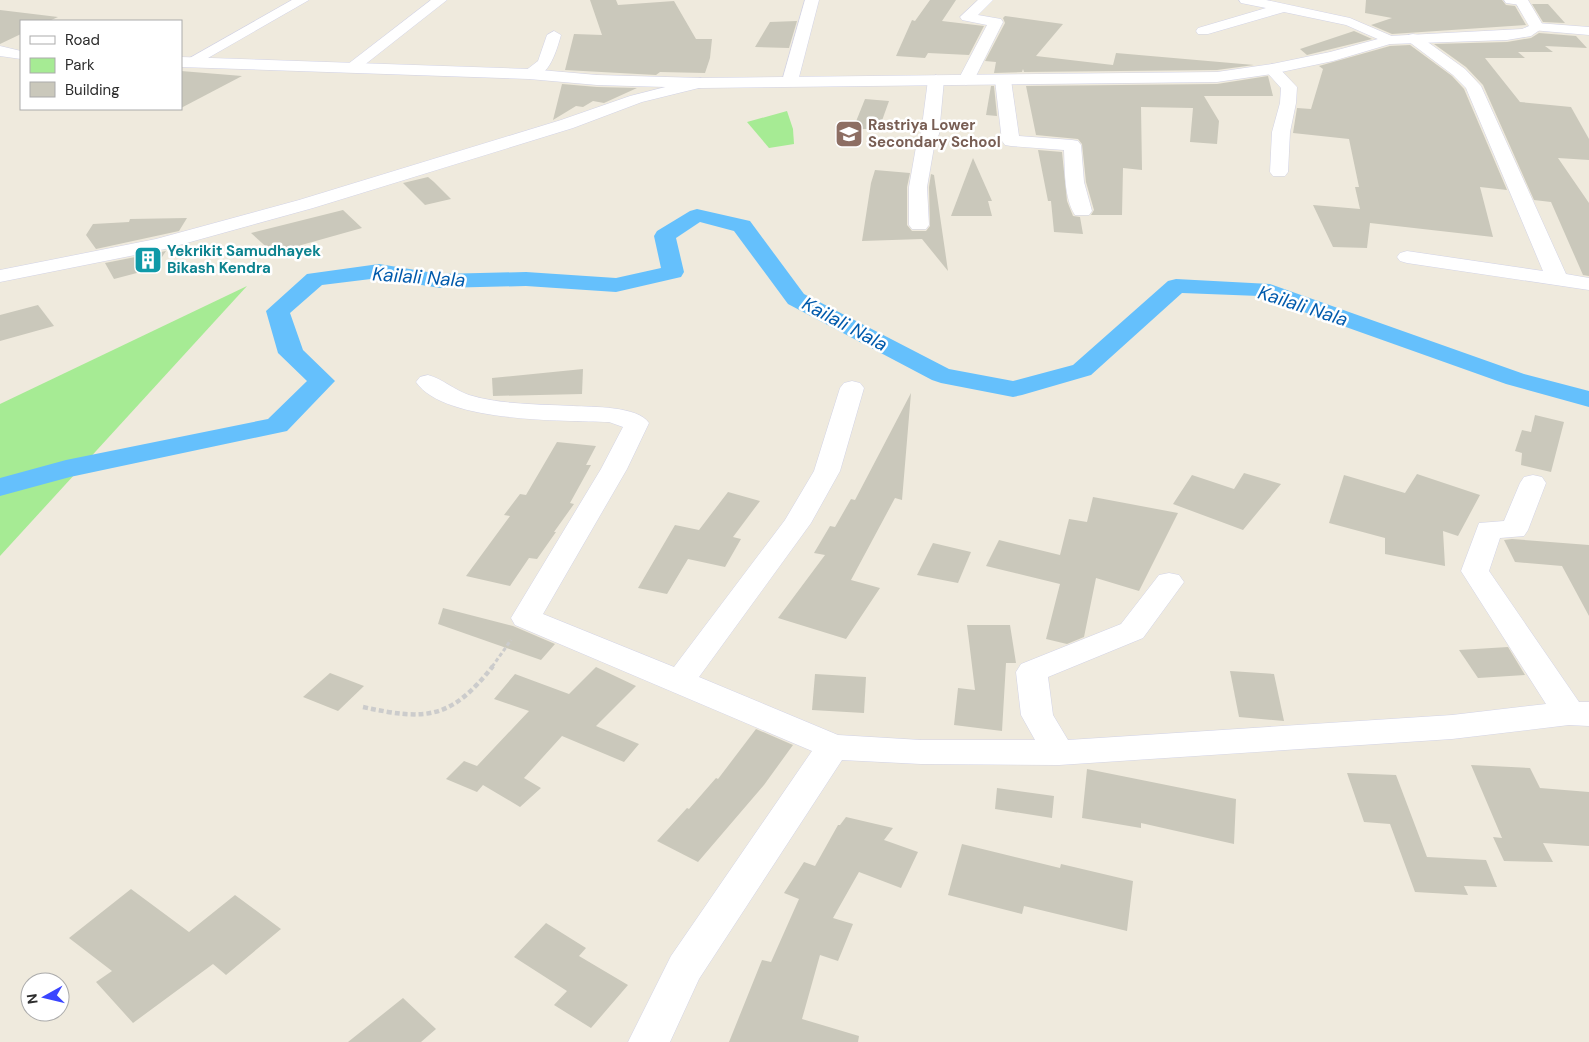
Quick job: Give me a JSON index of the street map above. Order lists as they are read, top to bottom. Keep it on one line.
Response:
{"water":["Kailali Nala"],"places":{"school or university":["Rastriya Lower Secondary School"],"building":["Yekrikit Samudhayek Bikash Kendra"]},"legend":["Road","Park","Building"],"north":"left"}
